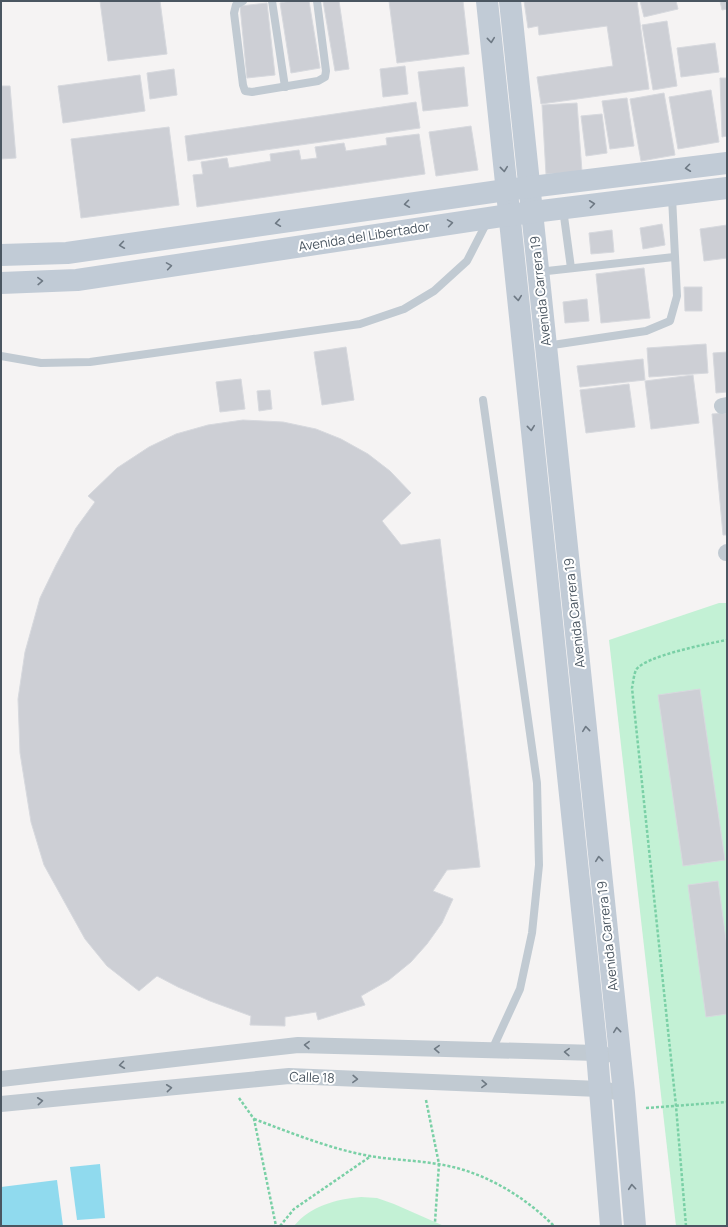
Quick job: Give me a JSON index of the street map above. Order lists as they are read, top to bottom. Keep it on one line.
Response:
{"streets":{"main road":["Avenida del Libertador","Avenida Carrera 19"],"street":["Calle 18"]},"crossings":[["Avenida del Libertador","Avenida Carrera 19"],["Avenida Carrera 19","Calle 18"]]}
